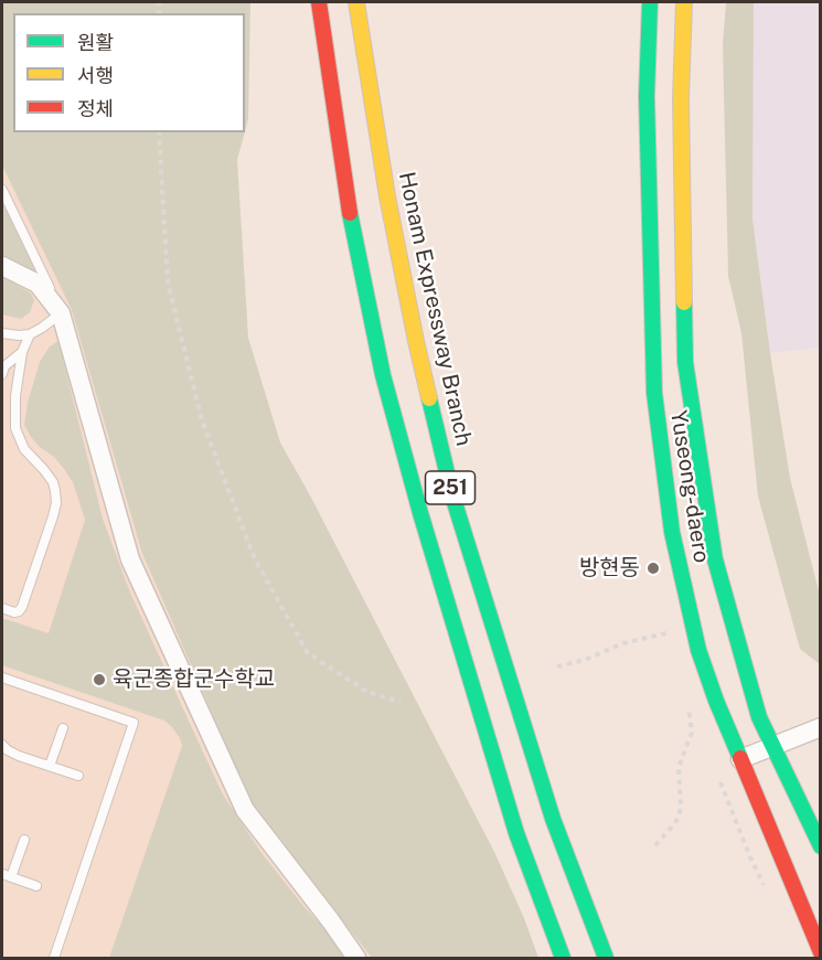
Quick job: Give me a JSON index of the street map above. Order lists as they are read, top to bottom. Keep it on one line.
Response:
{"streets":{"main road":["Honam Expressway Branch","Yuseong-daero","251"]},"places":["방현동","육군종합군수학교"],"legend":["원활","서행","정체"]}
